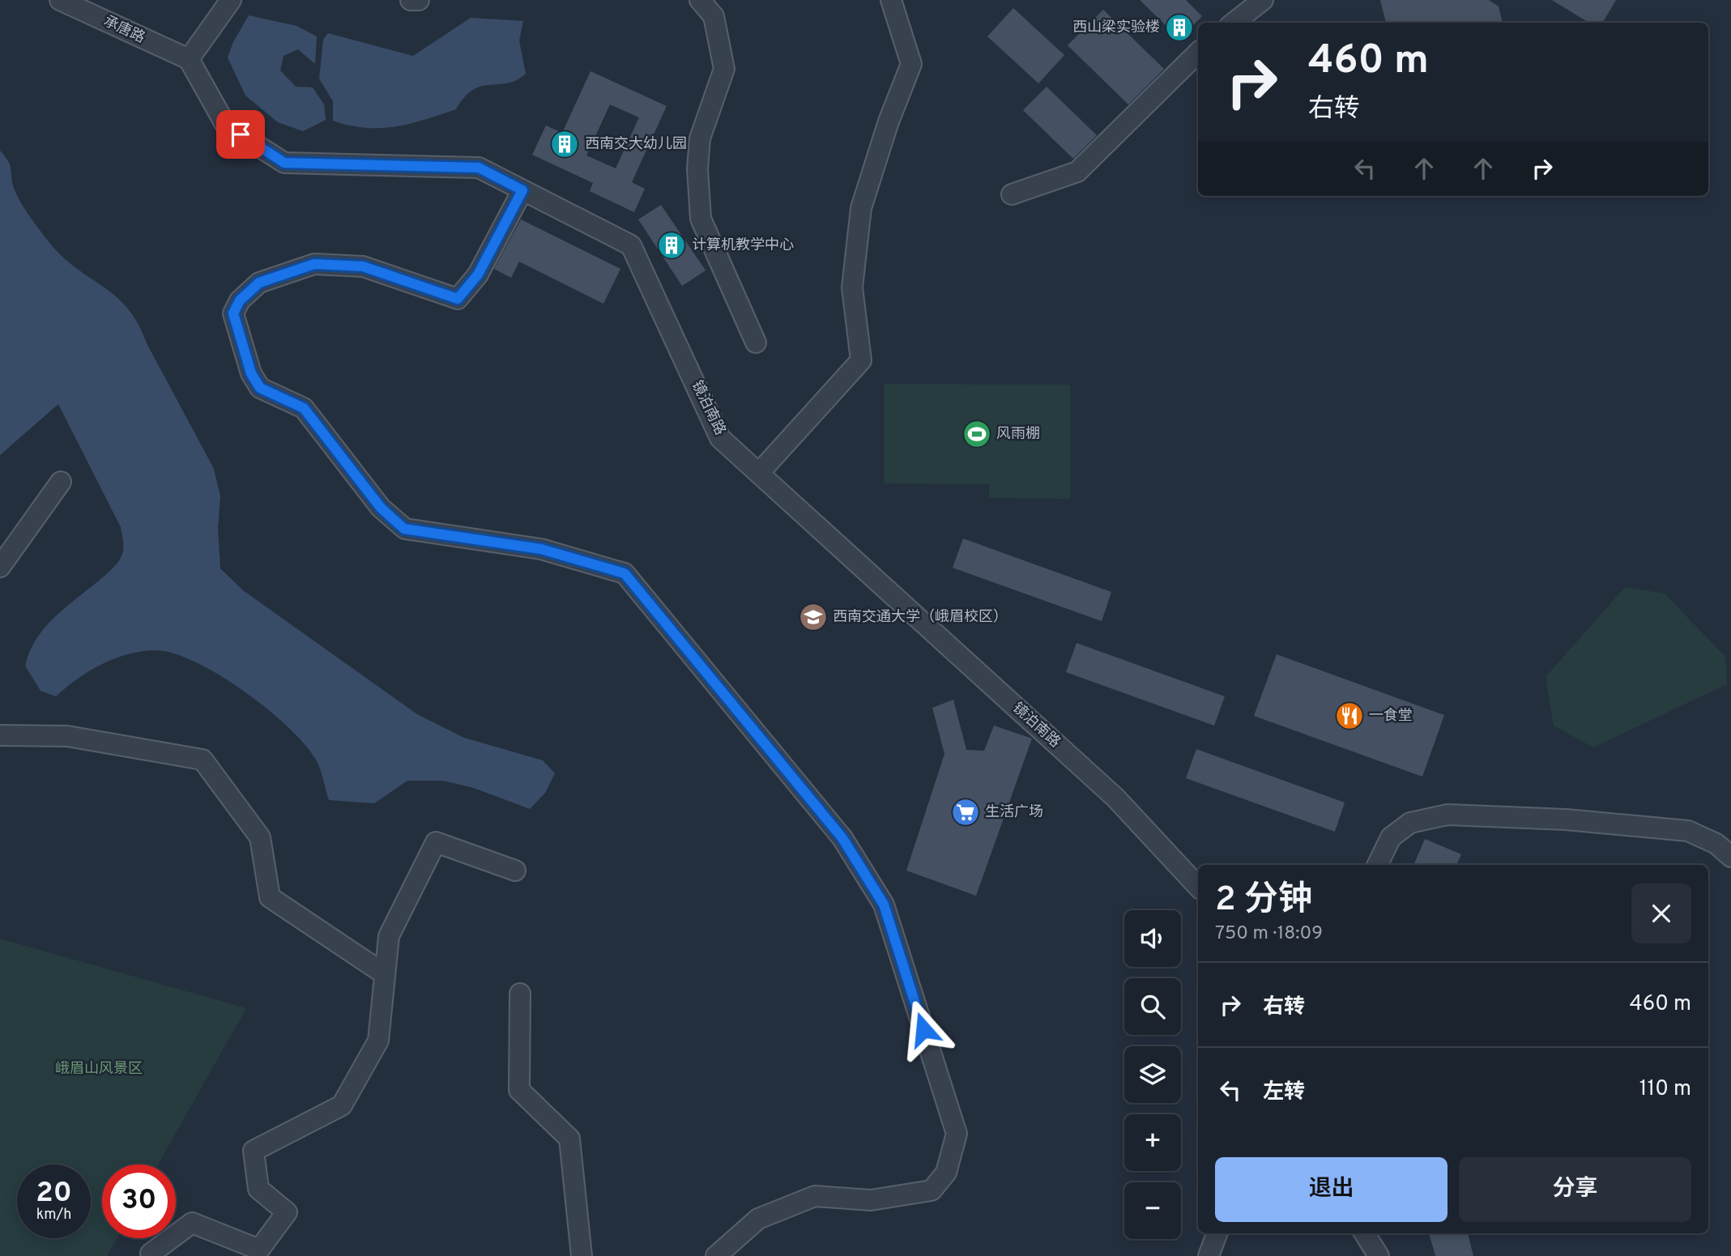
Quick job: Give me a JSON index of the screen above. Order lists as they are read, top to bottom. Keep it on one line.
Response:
{"streets":{"street":["承唐路","镜泊南路"]},"crossings":[["承唐路","镜泊南路"]],"parks":["峨眉山风景区"],"places":{"building":["西山梁实验楼","西南交大幼儿园","计算机教学中心"],"sports":["风雨棚"],"school or university":["西南交通大学（峨眉校区）"],"restaurant":["一食堂"],"supermarket":["生活广场"]},"page":{"turn":["460 m","右转"],"heading":["2 分钟","750 m · 18:09"],"map_buttons":["+","−"],"list":[{"name":"右转","value":"460 m"},{"name":"左转","value":"110 m"}],"buttons":["退出","分享"],"speed":"20 km/h","limit":"30"}}
